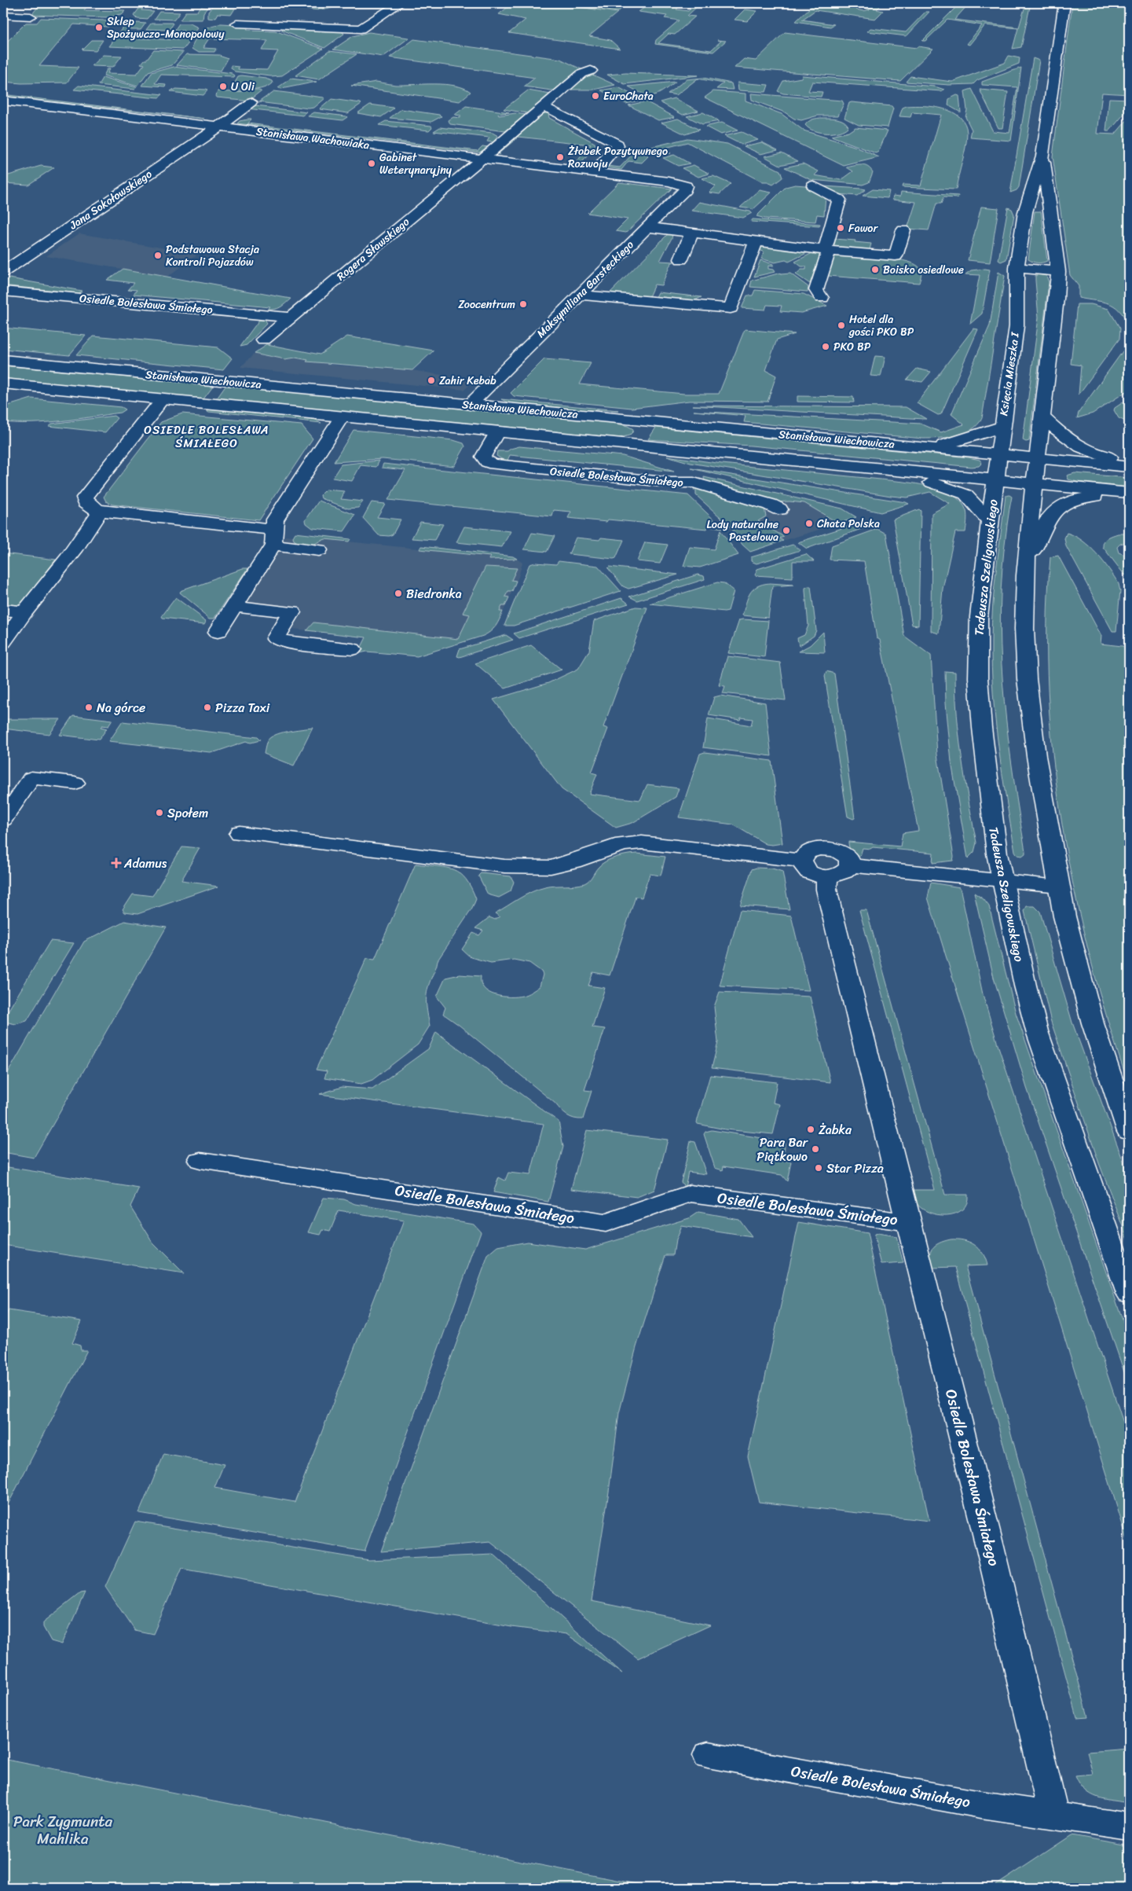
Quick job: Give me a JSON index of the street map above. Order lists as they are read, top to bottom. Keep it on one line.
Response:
{"streets":{"street":["Stanisława Wachowiaka","Jana Sokołowskiego","Rogera Sławskiego","Maksymiliana Garsteckiego","Osiedle Bolesława Śmiałego","Księcia Mieszka I","Stanisława Wiechowicza","Tadeusza Szeligowskiego"]},"crossings":[["Stanisława Wachowiaka","Jana Sokołowskiego"],["Stanisława Wachowiaka","Rogera Sławskiego"],["Stanisława Wachowiaka","Maksymiliana Garsteckiego"],["Rogera Sławskiego","Osiedle Bolesława Śmiałego"],["Maksymiliana Garsteckiego","Stanisława Wiechowicza"],["Osiedle Bolesława Śmiałego","Stanisława Wiechowicza"],["Księcia Mieszka I","Stanisława Wiechowicza"],["Księcia Mieszka I","Tadeusza Szeligowskiego"],["Stanisława Wiechowicza","Tadeusza Szeligowskiego"]],"districts":["OSIEDLE BOLESŁAWA ŚMIAŁEGO"],"parks":["Park Zygmunta Mahlika"],"places":{"other":["Sklep Spożywczo-Monopolowy","U Oli","EuroChata","Żłobek Pozytywnego Rozwoju","Gabinet Weterynaryjny","Fawor","Podstawowa Stacja Kontroli Pojazdów","Boisko osiedlowe","Zoocentrum","Hotel dla gości PKO BP","PKO BP","Zahir Kebab","Chata Polska","Lody naturalne Pastelowa","Biedronka","Na górce","Pizza Taxi","Społem","Żabka","Para Bar Piątkowo","Star Pizza"],"health":["Adamus"]}}
